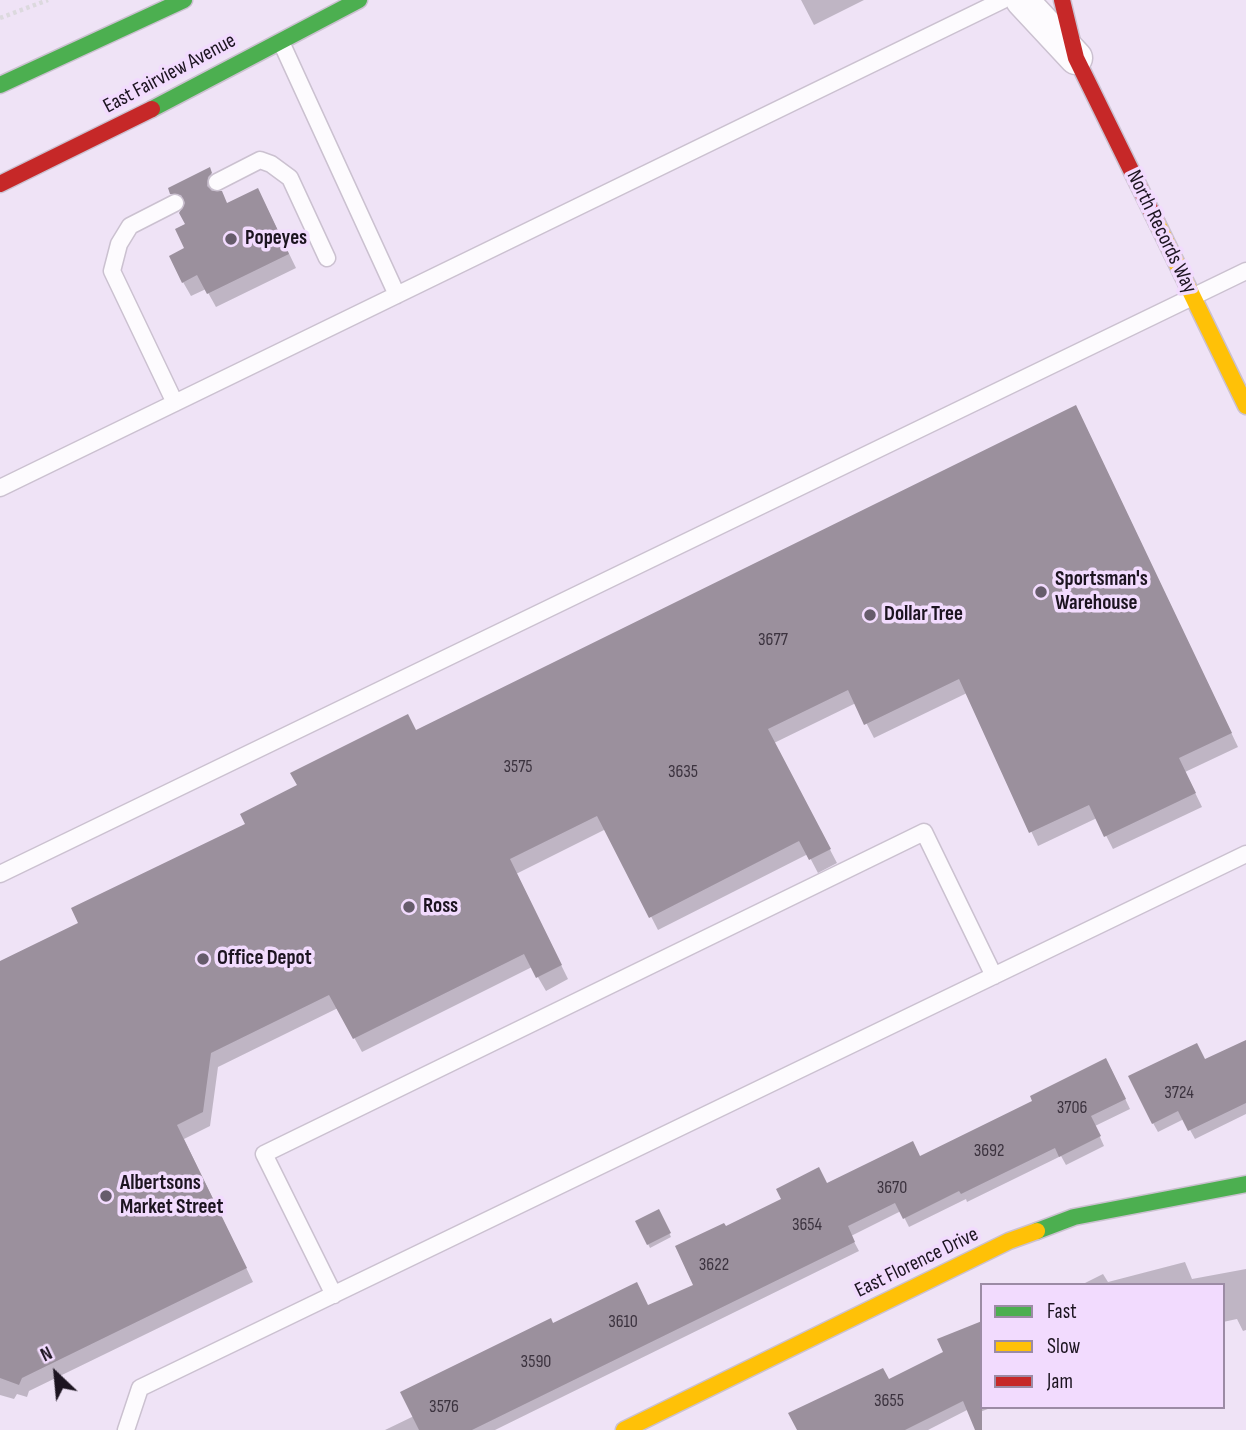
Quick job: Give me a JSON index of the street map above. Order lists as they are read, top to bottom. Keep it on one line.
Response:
{"streets":{"street":["East Fairview Avenue","North Records Way","East Florence Drive"]},"places":["Popeyes","Sportsman's Warehouse","Dollar Tree","Ross","Office Depot","Albertsons Market Street"],"house_numbers":["3677","3575","3635","3724","3706","3692","3670","3654","3622","3610","3590","3655","3576"],"legend":["Fast","Slow","Jam"],"north":"top left"}
